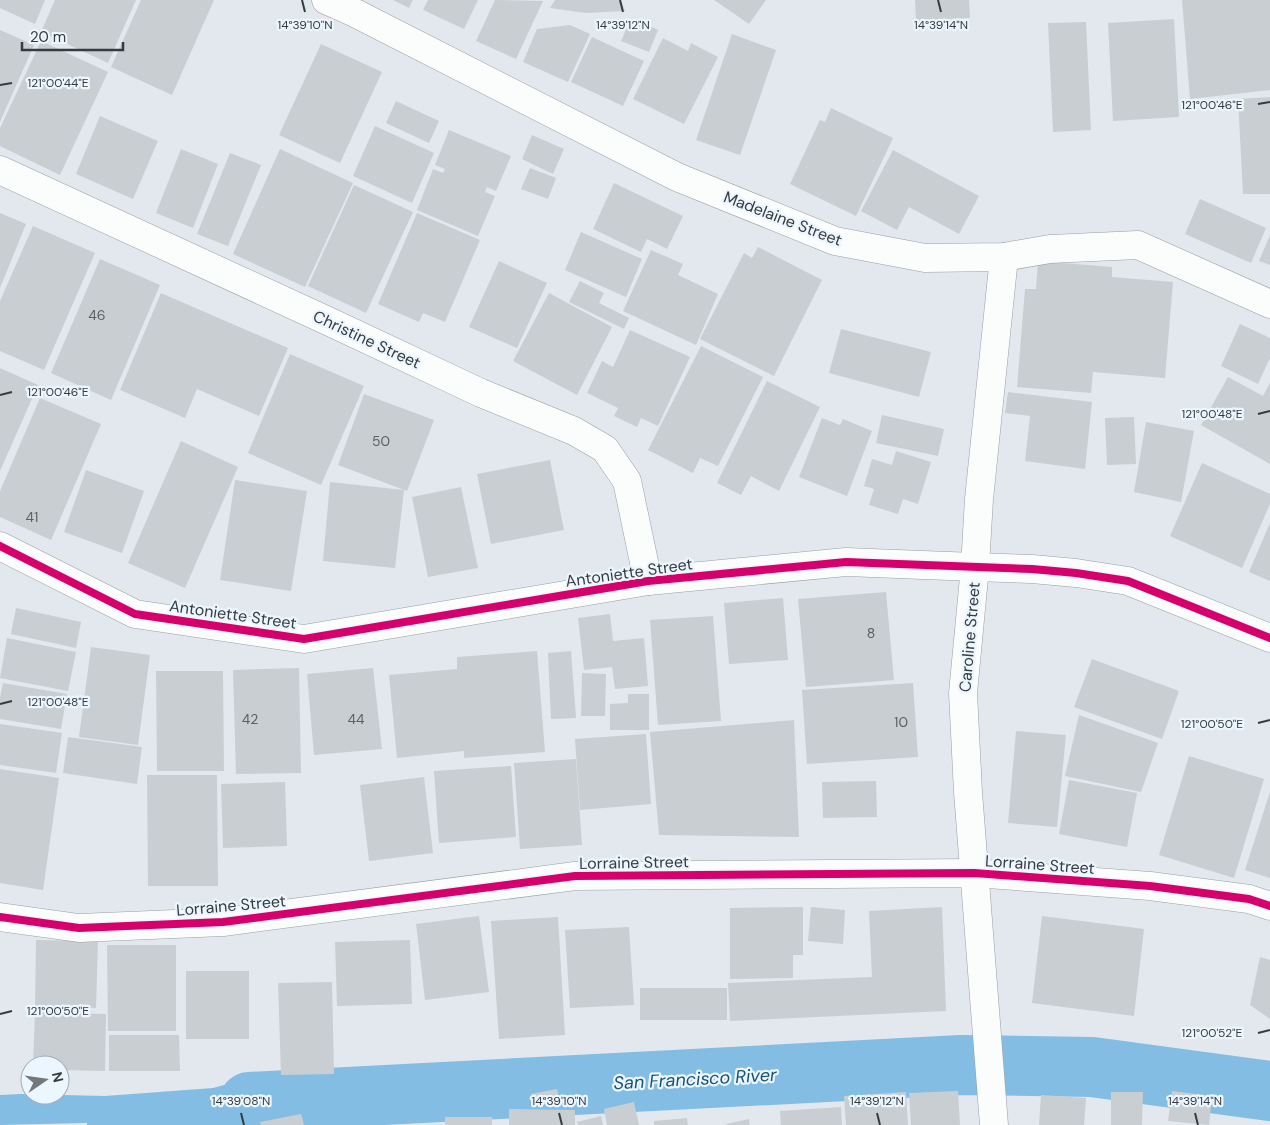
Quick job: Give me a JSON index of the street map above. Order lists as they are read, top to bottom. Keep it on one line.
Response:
{"streets":{"street":["Madelaine Street","Christine Street","Antoniette Street","Caroline Street","Lorraine Street"]},"crossings":[["Madelaine Street","Caroline Street"],["Christine Street","Antoniette Street"],["Antoniette Street","Caroline Street"],["Caroline Street","Lorraine Street"]],"water":["San Francisco River"],"house_numbers":["46","50","41","8","42","44","10"],"scale_bar":"20 m","north":"right","coordinates":["14°39'10\"N","14°39'12\"N","14°39'14\"N","121°00'44\"E","121°00'46\"E","121°00'48\"E","121°00'50\"E","121°00'52\"E","14°39'08\"N"]}
